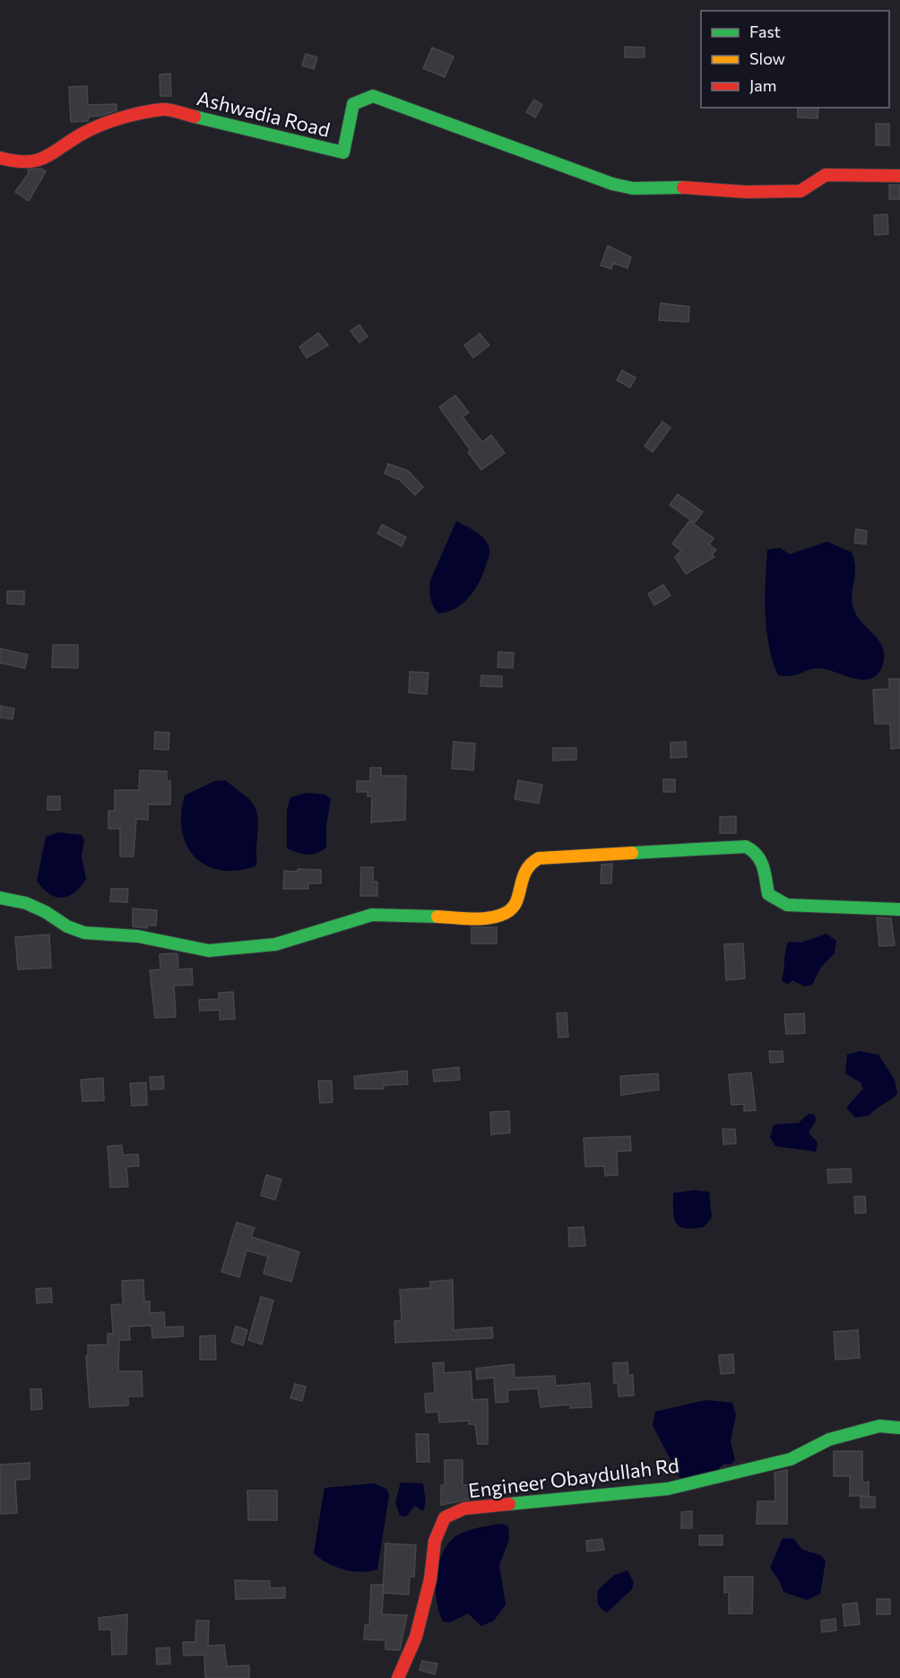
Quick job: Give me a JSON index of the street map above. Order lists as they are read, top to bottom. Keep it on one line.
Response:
{"streets":{"street":["Ashwadia Road","Engineer Obaydullah Rd"]},"legend":["Fast","Slow","Jam"]}
